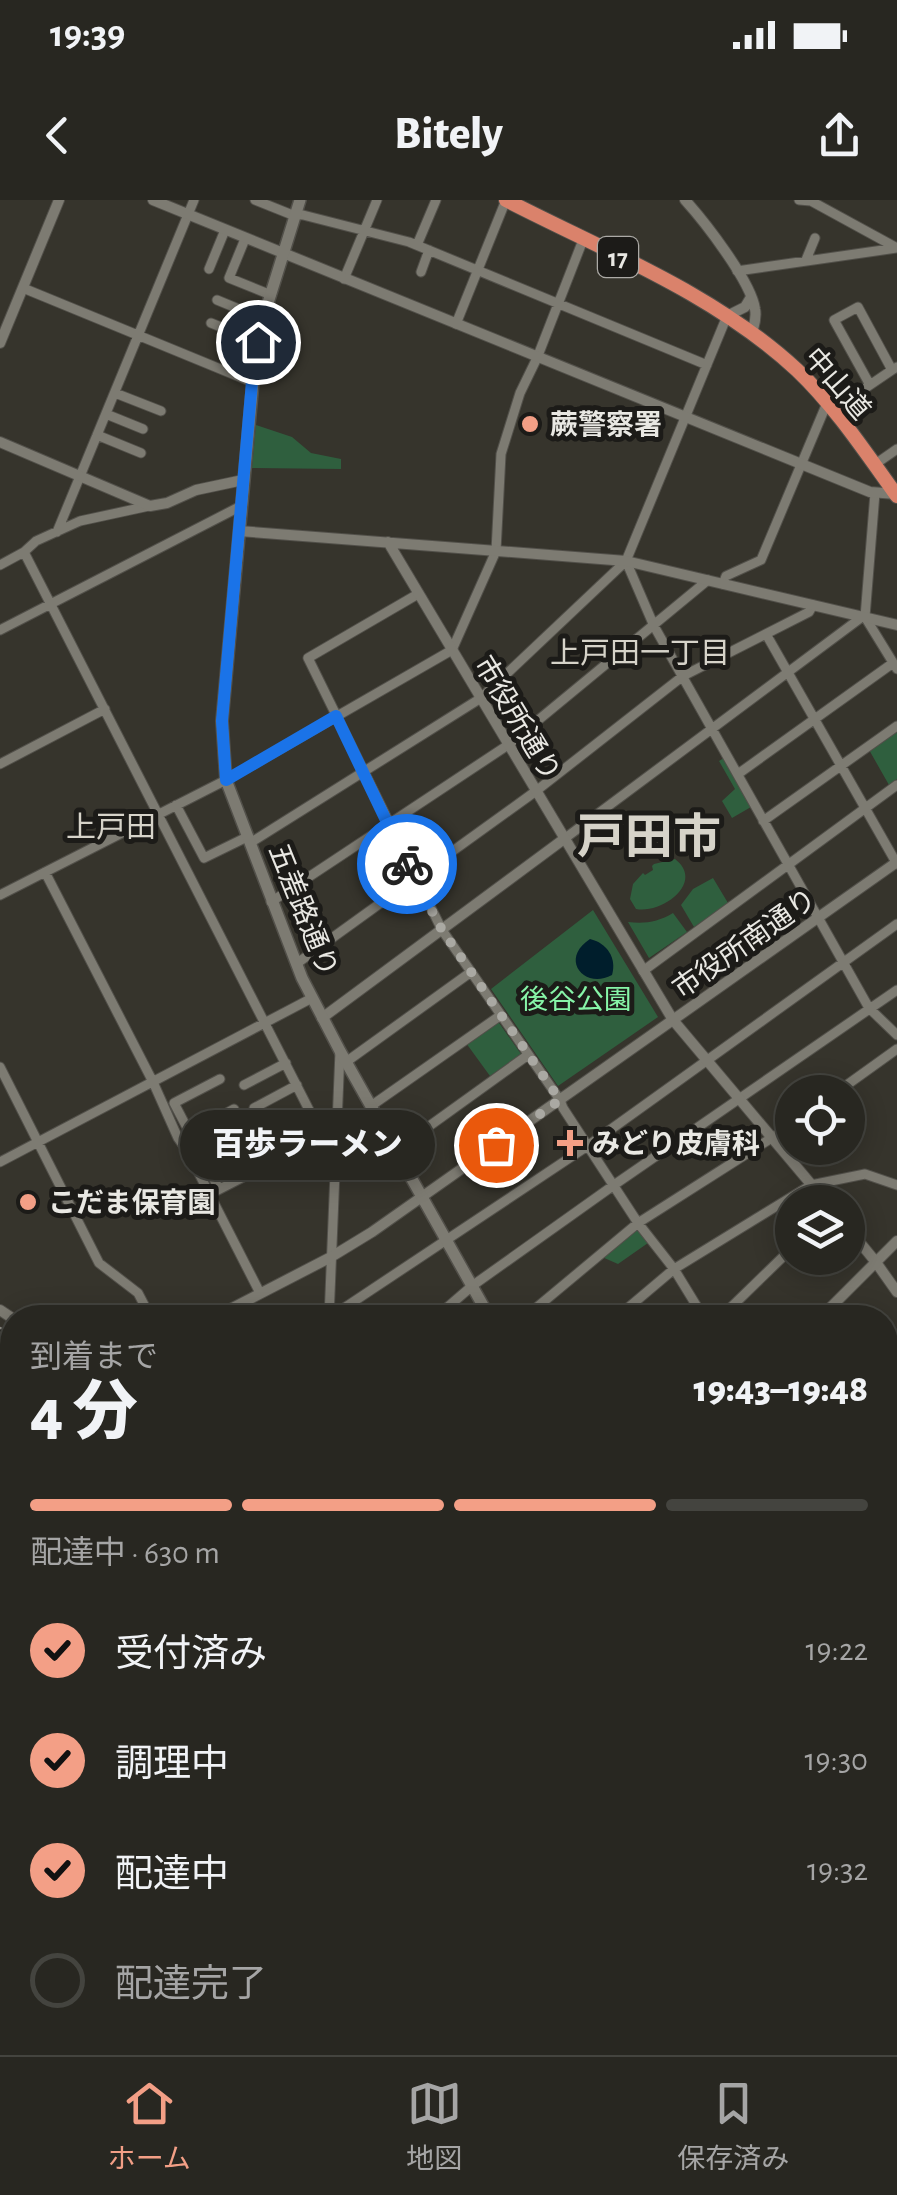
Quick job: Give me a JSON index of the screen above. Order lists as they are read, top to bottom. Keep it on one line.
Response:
{"streets":{"highway":["17","中山道"],"main road":["五差路通り"],"street":["市役所通り","市役所南通り"]},"crossings":[["17","中山道"],["市役所通り","市役所南通り"],["五差路通り","市役所南通り"]],"districts":["上戸田一丁目","上戸田","戸田市"],"parks":["後谷公園"],"places":{"other":["蕨警察署","百歩ラーメン","こだま保育園"],"health":["みどり皮膚科"]},"page":{"status":"19:39","header":"Bitely","bubble":"百歩ラーメン","heading":["4 分","到着まで","19:43–19:48"],"bar":"配達中 · 630 m","list":[["受付済み","19:22"],["調理中","19:30"],["配達中","19:32"],"配達完了"],"tabs":["ホーム","地図","保存済み"]}}
